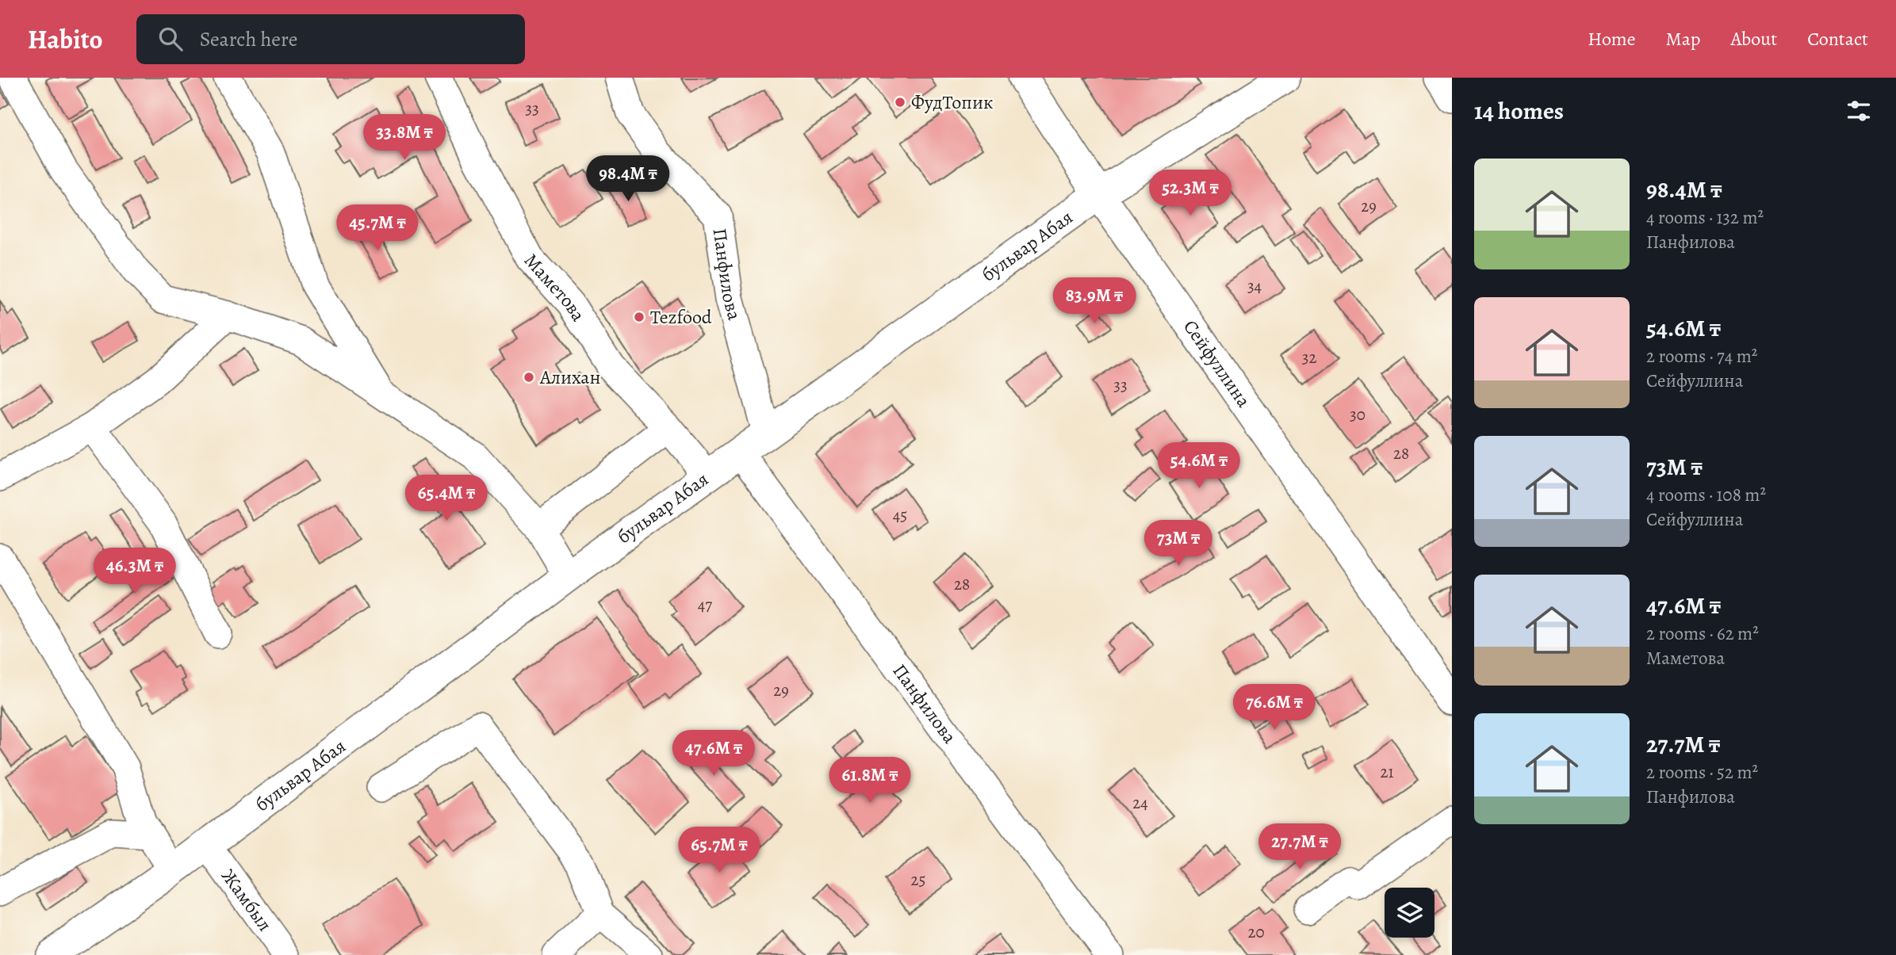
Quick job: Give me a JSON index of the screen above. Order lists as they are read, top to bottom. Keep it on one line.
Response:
{"streets":{"main road":["бульвар Абая","Сейфуллина"],"street":["Панфилова","Маметова","Жамбыл"]},"crossings":[["бульвар Абая","Панфилова"],["бульвар Абая","Маметова"],["бульвар Абая","Сейфуллина"],["бульвар Абая","Жамбыл"]],"places":["ФудТопик","Tezfood","Алихан"],"house_numbers":["33","29","34","32","33","30","28","45","28","47","29","21","24","25","20"],"page":{"header":"Habito","search":"Search here","nav":["Home","Map","About","Contact"],"heading":"14 homes","price":["33.8M ₸","98.4M ₸","52.3M ₸","45.7M ₸","83.9M ₸","54.6M ₸","65.4M ₸","73M ₸","46.3M ₸","76.6M ₸","47.6M ₸","61.8M ₸","27.7M ₸","65.7M ₸"],"list":[{"name":"98.4M ₸","note":"4 rooms · 132 m² · Панфилова"},{"name":"54.6M ₸","note":"2 rooms · 74 m² · Сейфуллина"},{"name":"73M ₸","note":"4 rooms · 108 m² · Сейфуллина"},{"name":"47.6M ₸","note":"2 rooms · 62 m² · Маметова"},{"name":"27.7M ₸","note":"2 rooms · 52 m² · Панфилова"}]}}
